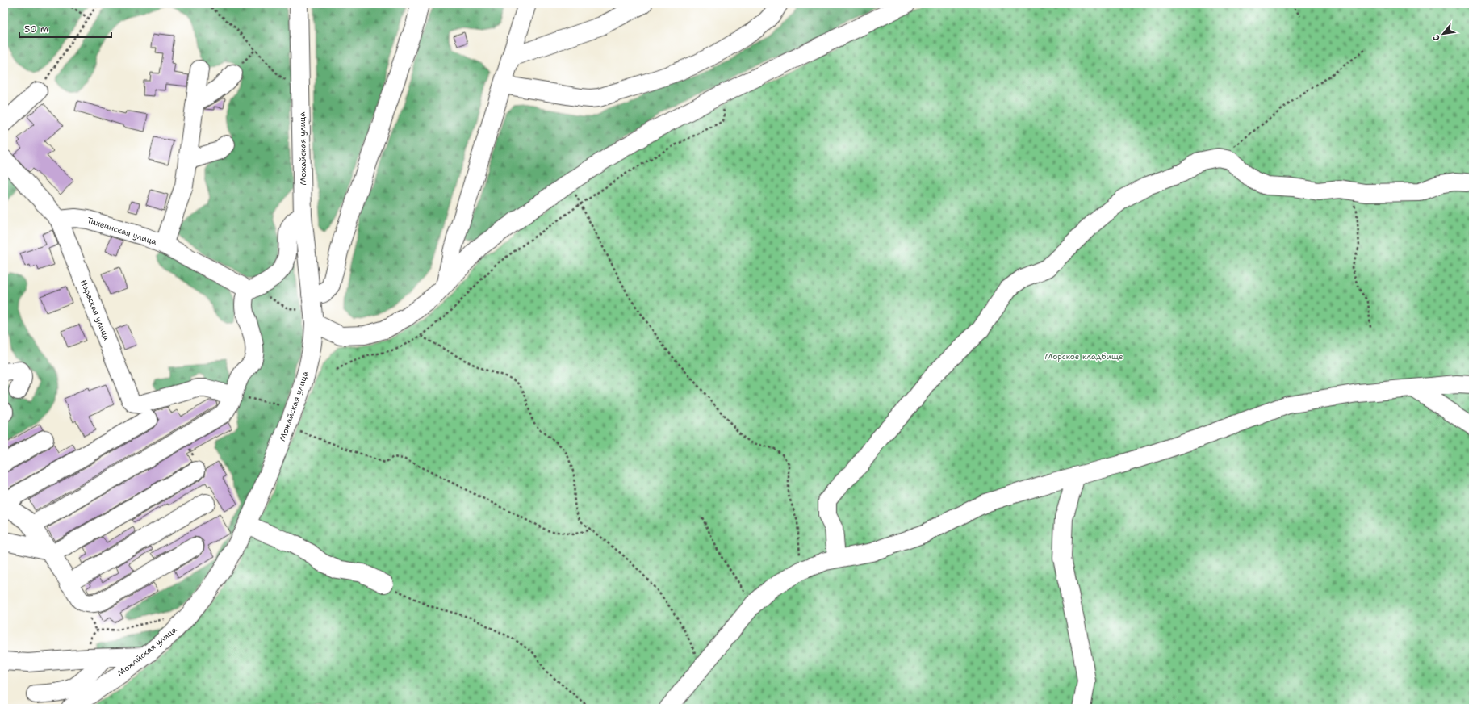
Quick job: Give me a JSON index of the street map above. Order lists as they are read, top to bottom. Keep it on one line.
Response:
{"streets":{"main road":["Можайская улица","Тихвинская улица","Нарвская улица"]},"crossings":[["Тихвинская улица","Нарвская улица"]],"parks":["Морское кладбище"],"scale_bar":"50 m","north":"bottom left"}
